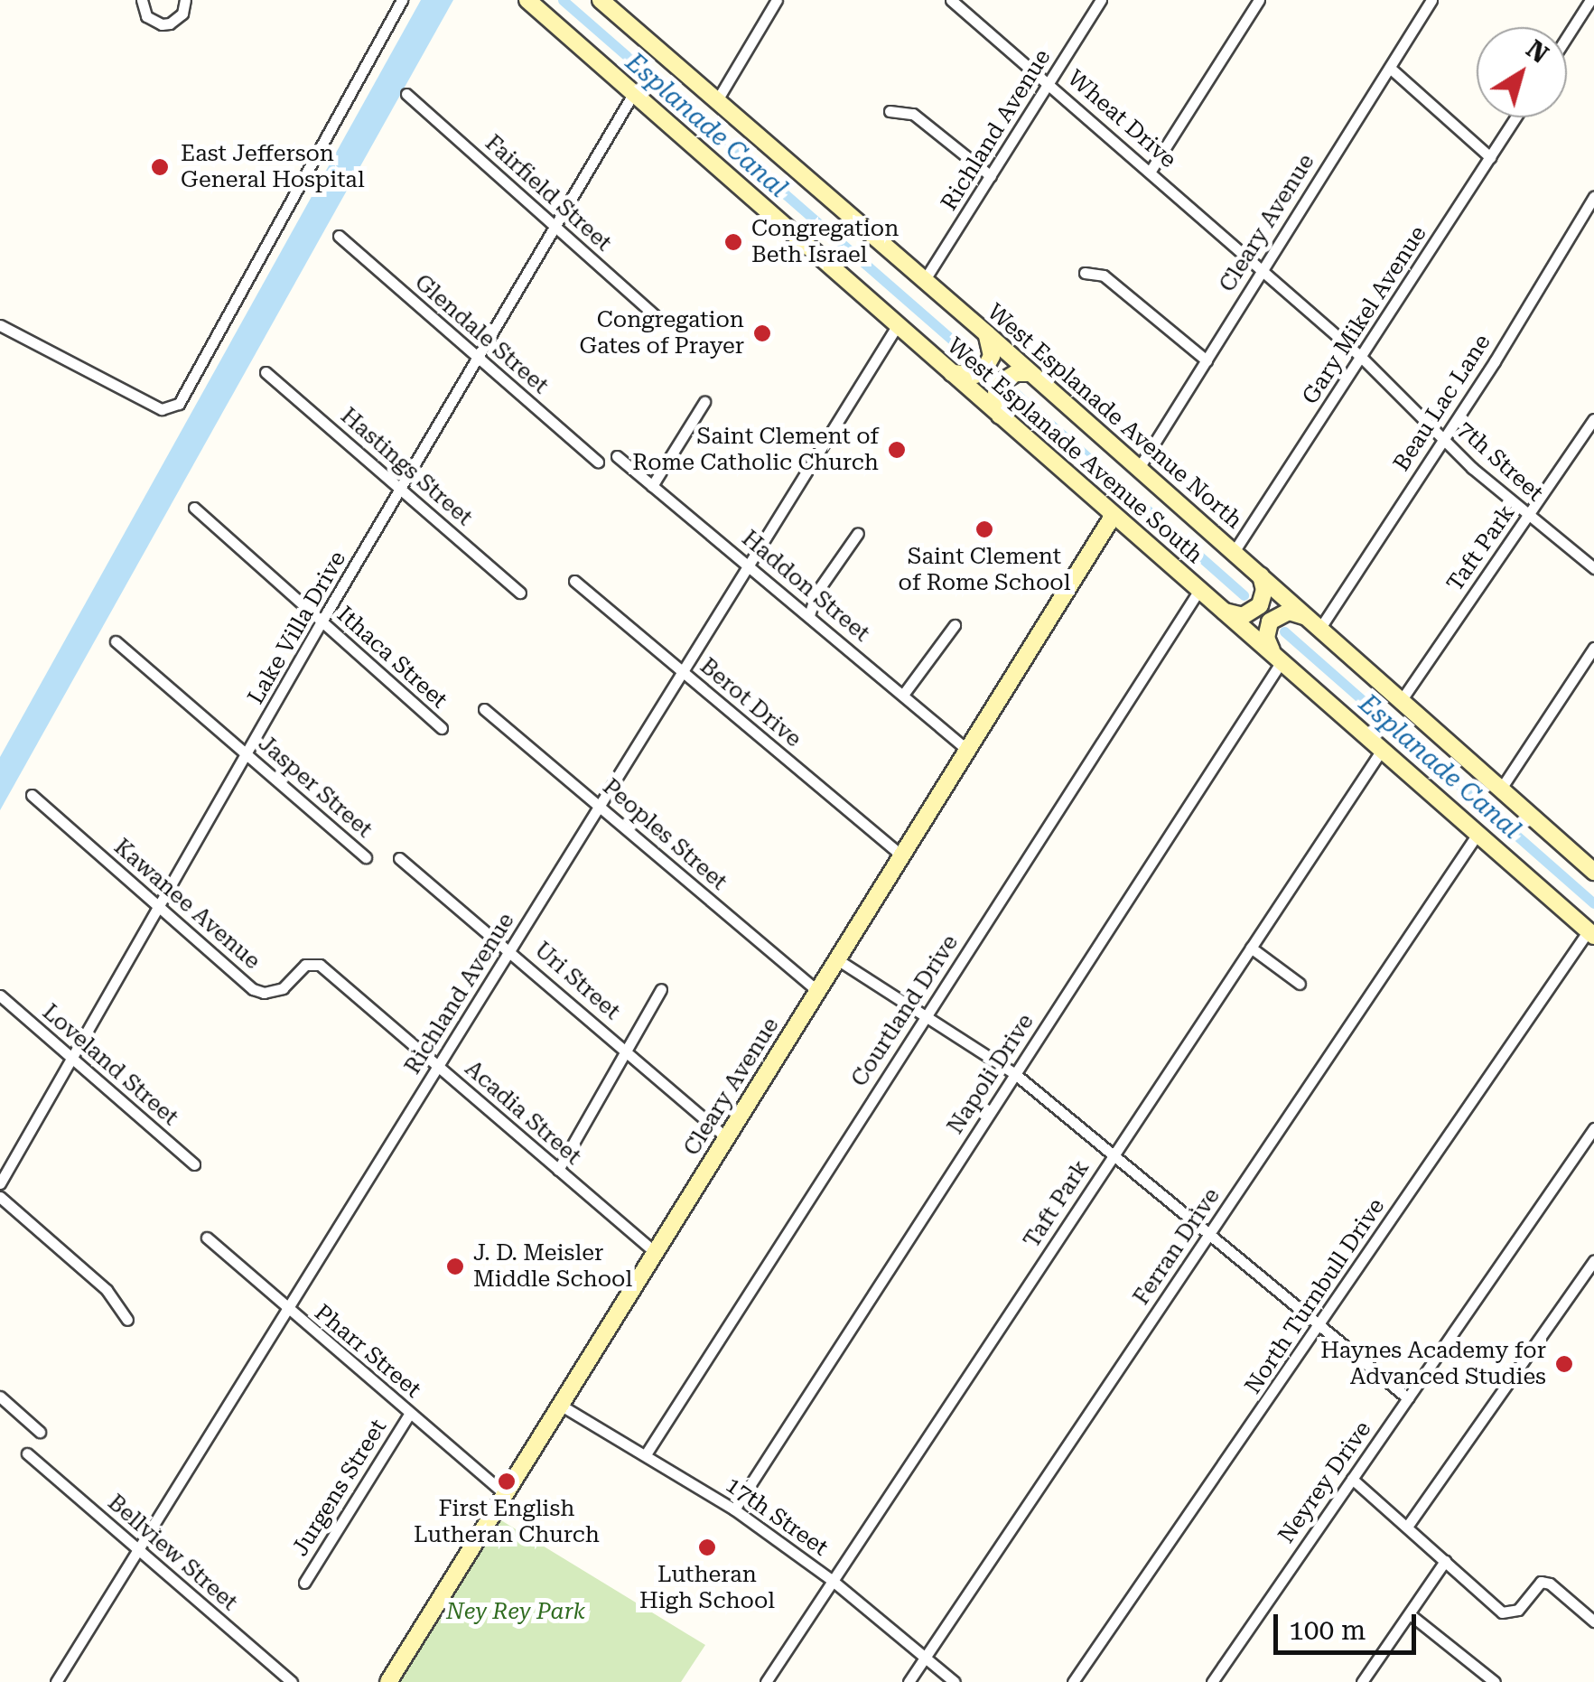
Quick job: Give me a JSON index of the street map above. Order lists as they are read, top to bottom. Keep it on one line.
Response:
{"streets":{"main road":["Cleary Avenue","West Esplanade Avenue North","West Esplanade Avenue South"],"street":["Wheat Drive","Richland Avenue","Fairfield Street","Gary Mikel Avenue","Glendale Street","Beau Lac Lane","7th Street","Hastings Street","Taft Park","Haddon Street","Lake Villa Drive","Ithaca Street","Berot Drive","Jasper Street","Peoples Street","Kawanee Avenue","Uri Street","Courtland Drive","Loveland Street","Napoli Drive","Acadia Street","Ferran Drive","North Turnbull Drive","Pharr Street","Neyrey Drive","Jurgens Street","17th Street","Bellview Street"]},"crossings":[["Wheat Drive","Richland Avenue"],["Wheat Drive","Cleary Avenue"],["Wheat Drive","7th Street"],["Richland Avenue","West Esplanade Avenue North"],["Richland Avenue","West Esplanade Avenue South"],["Richland Avenue","Haddon Street"],["Richland Avenue","Berot Drive"],["Richland Avenue","Peoples Street"],["Richland Avenue","Uri Street"],["Richland Avenue","Acadia Street"],["Richland Avenue","Pharr Street"],["Richland Avenue","Bellview Street"],["Fairfield Street","Lake Villa Drive"],["Cleary Avenue","West Esplanade Avenue North"],["Cleary Avenue","West Esplanade Avenue South"],["Cleary Avenue","7th Street"],["Cleary Avenue","Haddon Street"],["Cleary Avenue","Berot Drive"],["Cleary Avenue","Peoples Street"],["Cleary Avenue","Uri Street"],["Cleary Avenue","Acadia Street"],["Cleary Avenue","Pharr Street"],["Cleary Avenue","17th Street"],["Gary Mikel Avenue","West Esplanade Avenue North"],["Gary Mikel Avenue","7th Street"],["Glendale Street","Lake Villa Drive"],["Beau Lac Lane","West Esplanade Avenue North"],["Beau Lac Lane","7th Street"],["West Esplanade Avenue North","Taft Park"],["West Esplanade Avenue South","Taft Park"],["West Esplanade Avenue South","Lake Villa Drive"],["West Esplanade Avenue South","Courtland Drive"],["West Esplanade Avenue South","Napoli Drive"],["West Esplanade Avenue South","Ferran Drive"],["West Esplanade Avenue South","North Turnbull Drive"],["7th Street","Taft Park"],["Hastings Street","Lake Villa Drive"],["Taft Park","17th Street"],["Lake Villa Drive","Ithaca Street"],["Lake Villa Drive","Jasper Street"],["Lake Villa Drive","Kawanee Avenue"],["Lake Villa Drive","Loveland Street"],["Kawanee Avenue","Acadia Street"],["Courtland Drive","17th Street"],["Napoli Drive","17th Street"],["Ferran Drive","17th Street"],["Pharr Street","Jurgens Street"]],"water":["Esplanade Canal"],"parks":["Ney Rey Park"],"places":["East Jefferson General Hospital","Congregation Beth Israel","Congregation Gates of Prayer","Saint Clement of Rome Catholic Church","Saint Clement of Rome School","J. D. Meisler Middle School","Haynes Academy for Advanced Studies","First English Lutheran Church","Lutheran High School"],"scale_bar":"100 m","north":"top right"}
